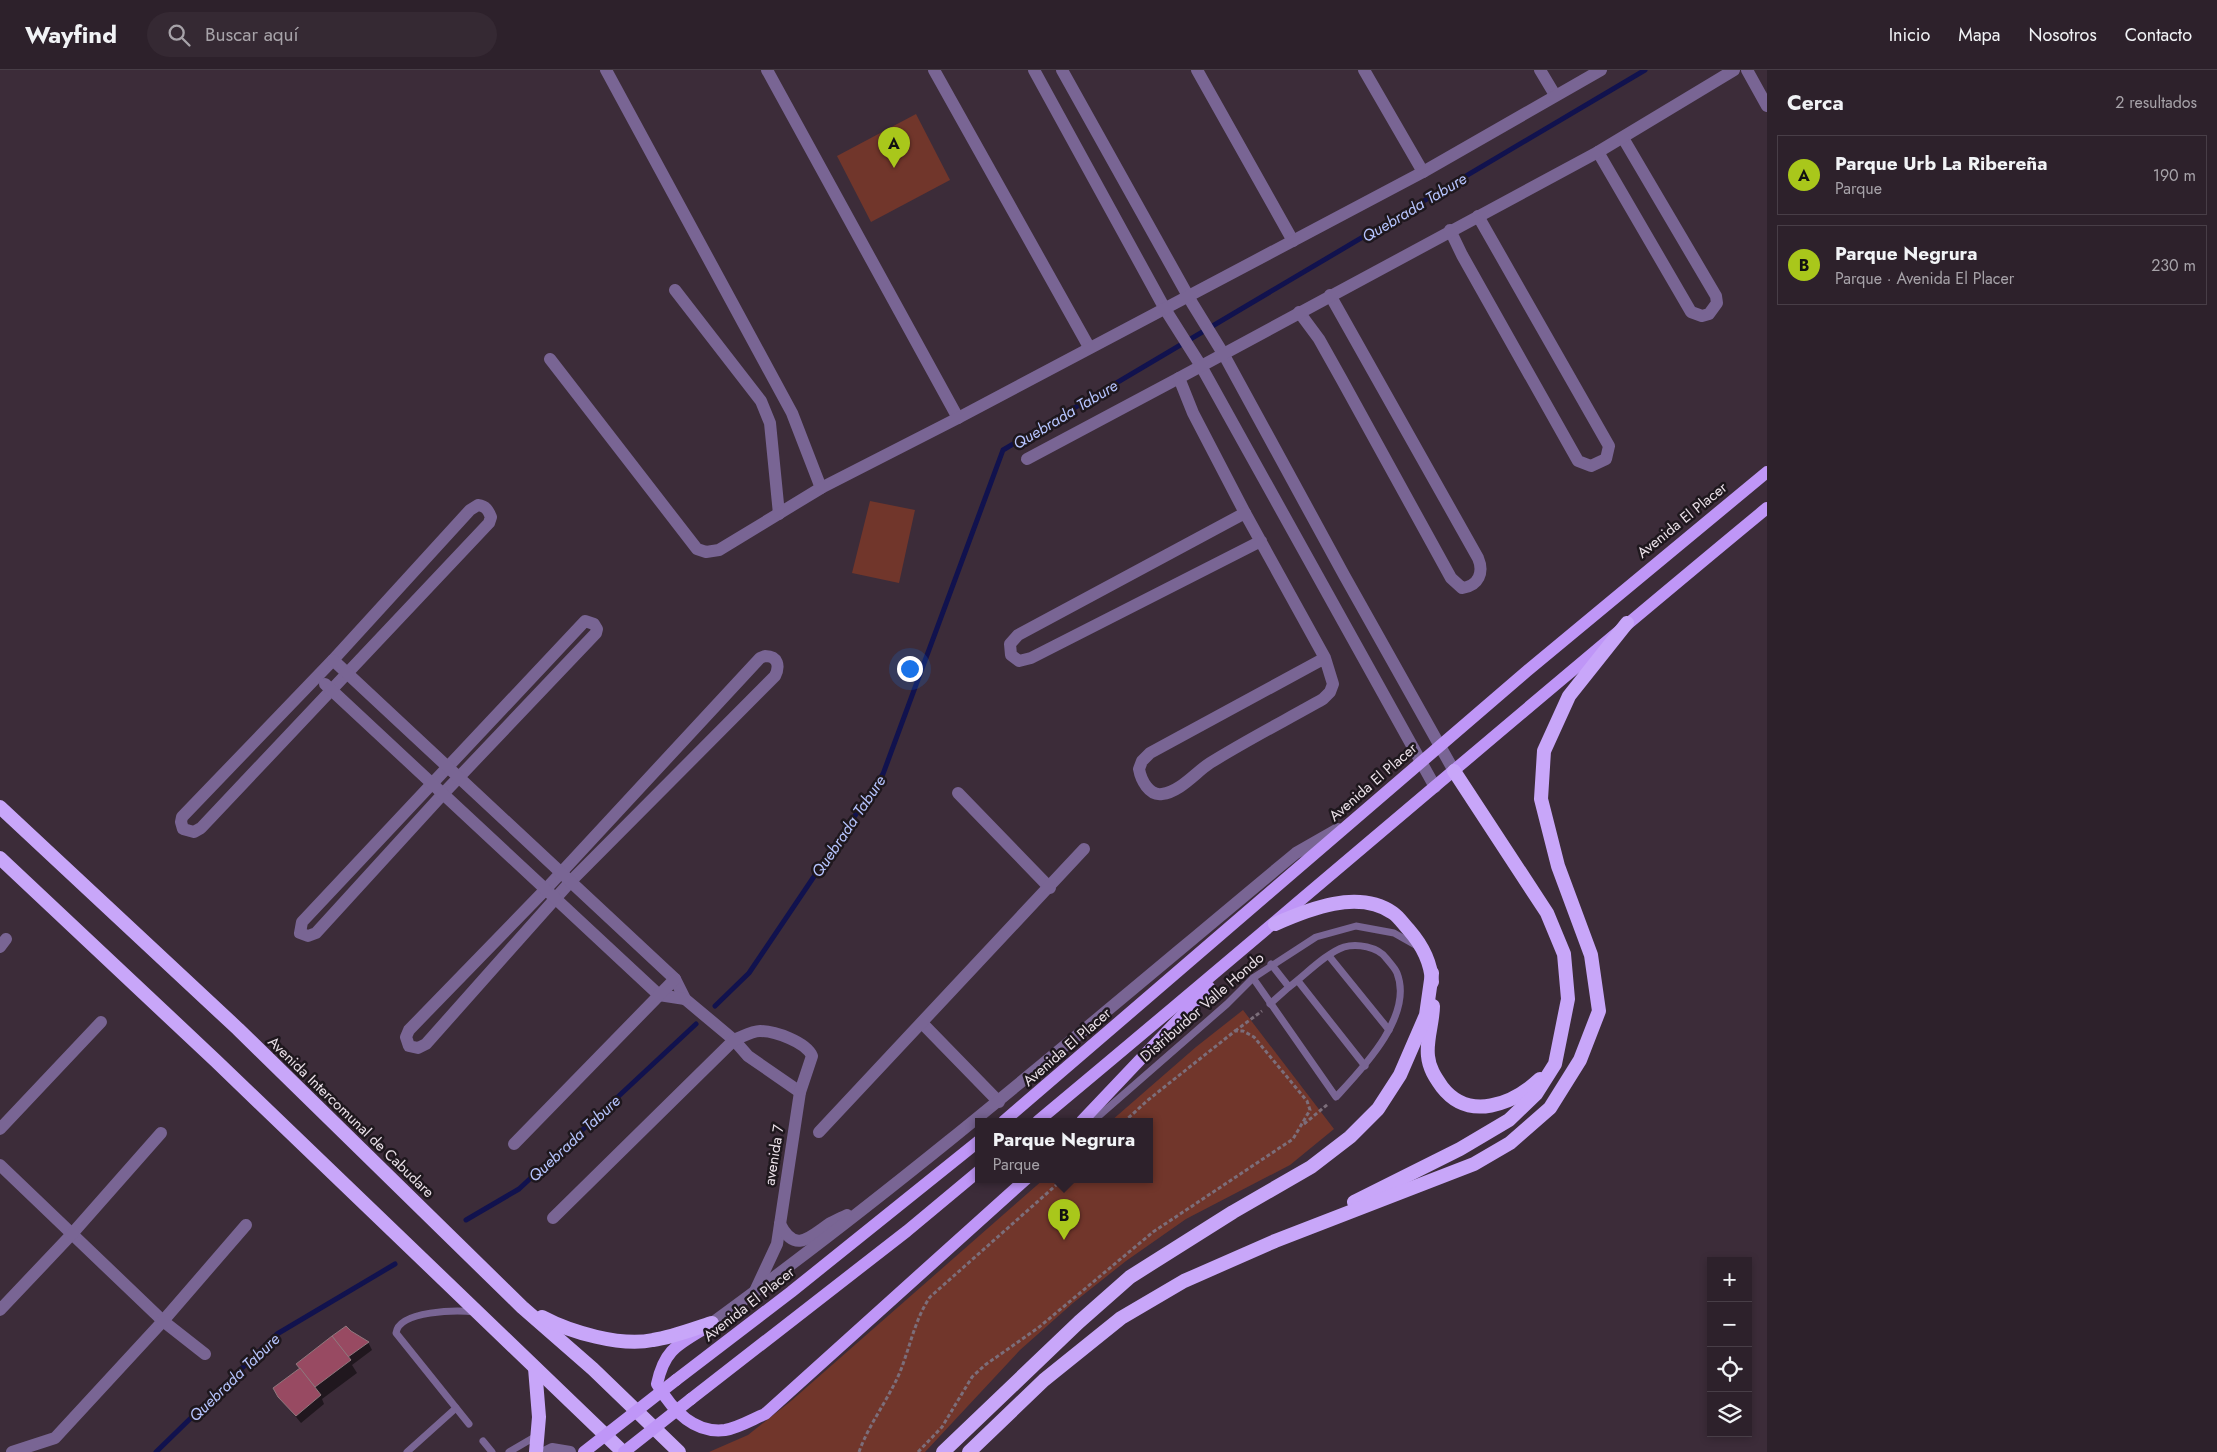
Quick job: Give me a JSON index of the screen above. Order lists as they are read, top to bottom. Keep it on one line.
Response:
{"streets":{"highway":["Avenida Intercomunal de Cabudare"],"main road":["Avenida El Placer"],"street":["avenida 7"],"lane":["Distribuidor Valle Hondo"]},"water":["Quebrada Tabure"],"page":{"header":"Wayfind","search":"Buscar aquí","nav":["Inicio","Mapa","Nosotros","Contacto"],"heading":["Cerca","2 resultados"],"pins":["A","B"],"list":[{"mark":"A","name":"Parque Urb La Ribereña","note":"Parque","value":"190 m"},{"mark":"B","name":"Parque Negrura","note":"Parque · Avenida El Placer","value":"230 m"}],"popup":["Parque Negrura","Parque"],"map_buttons":["+","−"]}}
